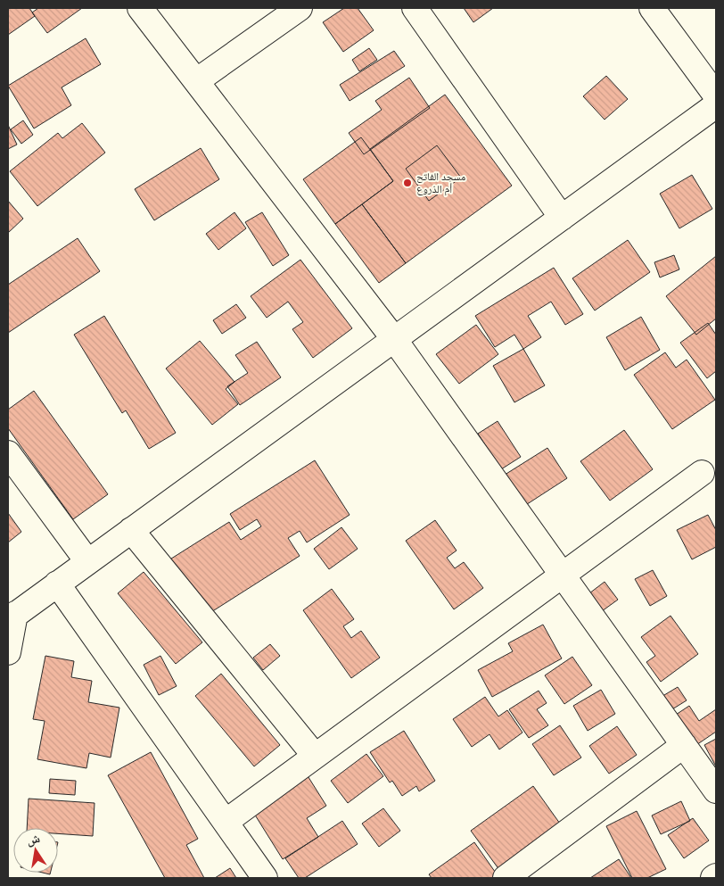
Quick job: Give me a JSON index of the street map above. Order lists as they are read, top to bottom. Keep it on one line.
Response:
{"places":["مسجد الفاتح أم الذروع"],"north":"top"}
